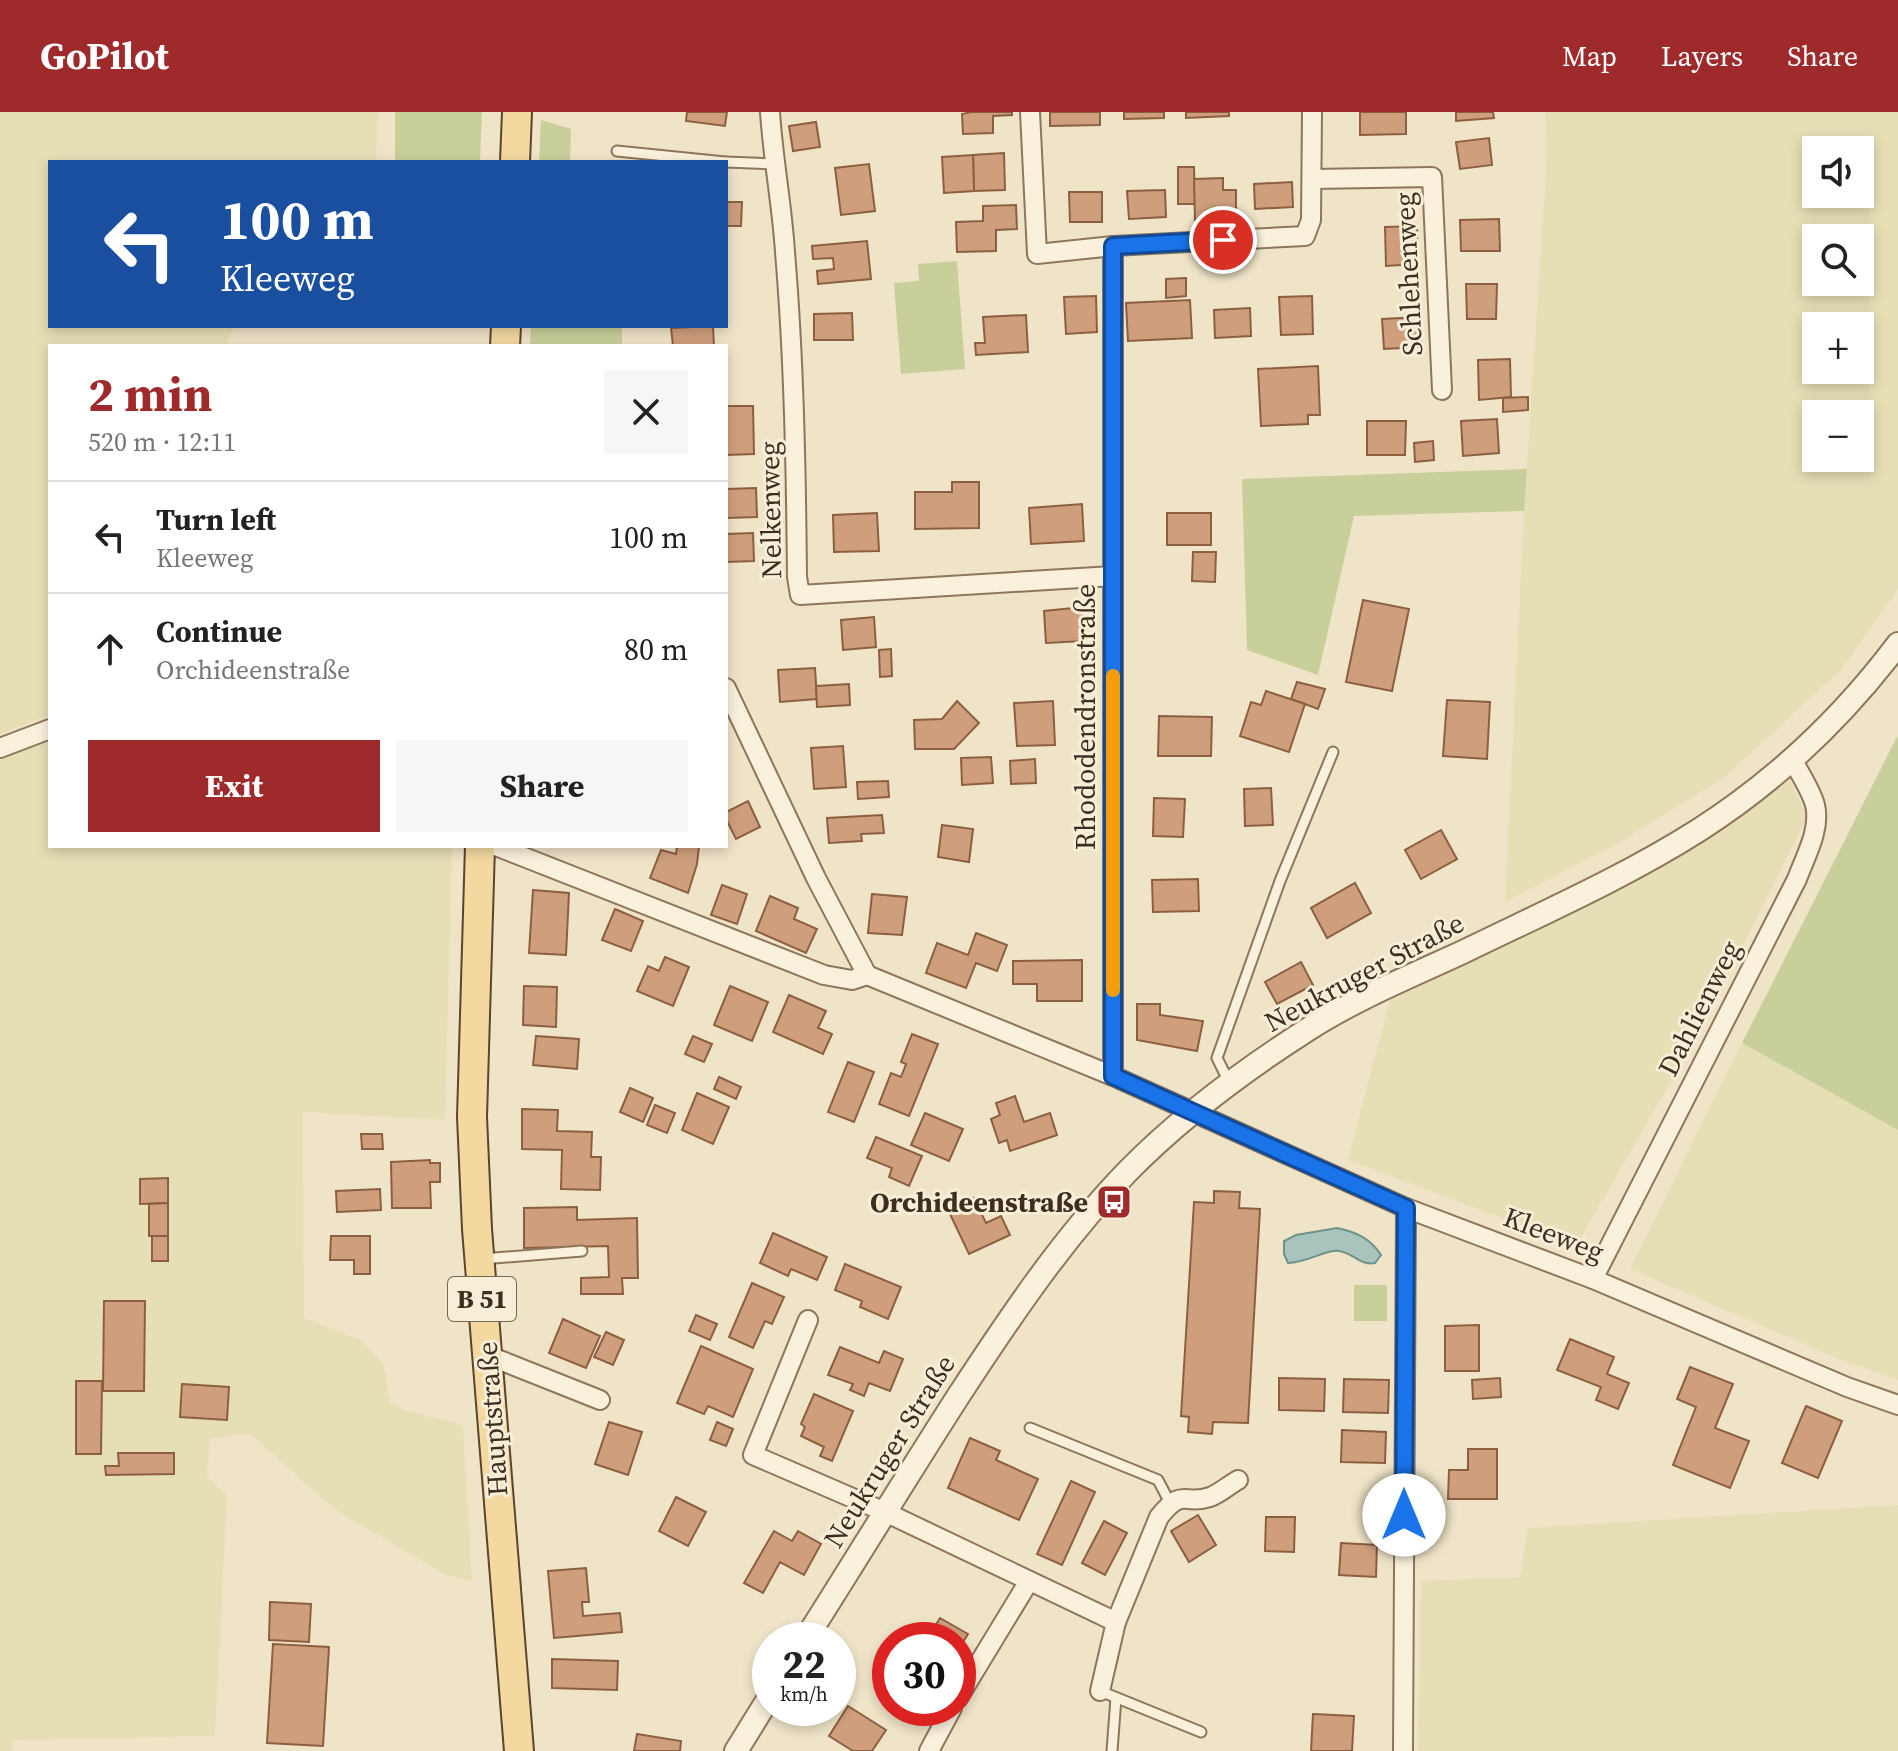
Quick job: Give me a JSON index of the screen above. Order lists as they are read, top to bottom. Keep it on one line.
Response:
{"streets":{"main road":["B 51","Hauptstraße"],"street":["Schlehenweg","Nelkenweg","Rhododendronstraße","Neukruger Straße","Dahlienweg","Kleeweg"]},"crossings":[["Nelkenweg","Rhododendronstraße"],["Neukruger Straße","Dahlienweg"],["Neukruger Straße","Kleeweg"],["Dahlienweg","Kleeweg"]],"places":{"bus stop":["Orchideenstraße"]},"page":{"header":"GoPilot","nav":["Map","Layers","Share"],"map_buttons":["+","−"],"turn":["100 m","Kleeweg"],"heading":["2 min","520 m · 12:11"],"list":[{"name":"Turn left","note":"Kleeweg","value":"100 m"},{"name":"Continue","note":"Orchideenstraße","value":"80 m"}],"buttons":["Exit","Share"],"speed":"22 km/h","limit":"30"}}
